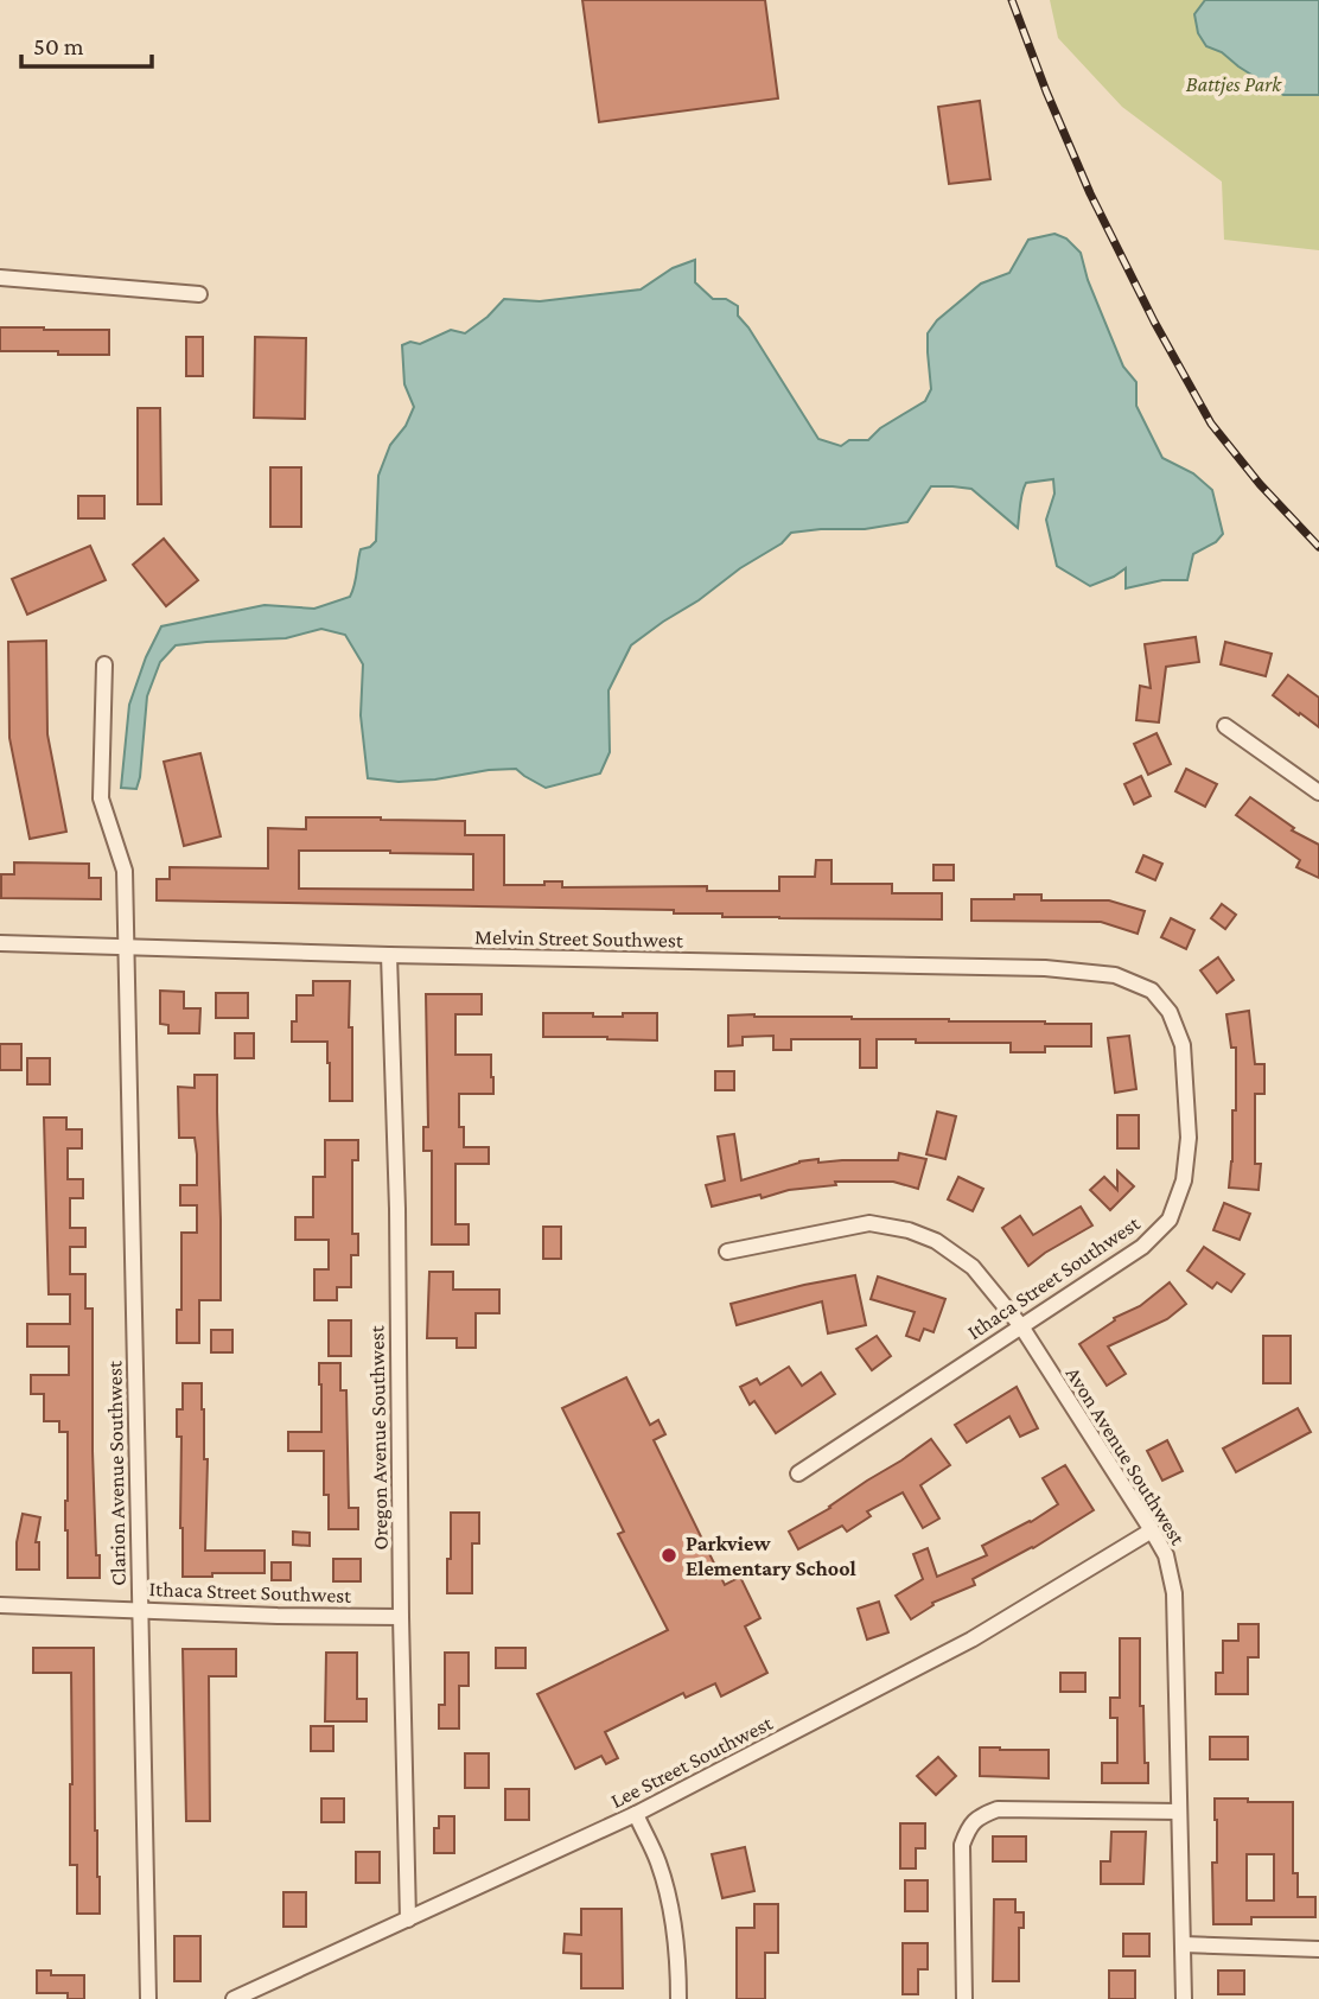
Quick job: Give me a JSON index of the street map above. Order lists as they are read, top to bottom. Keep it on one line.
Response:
{"streets":{"street":["Melvin Street Southwest","Ithaca Street Southwest","Oregon Avenue Southwest","Avon Avenue Southwest","Clarion Avenue Southwest","Lee Street Southwest"]},"crossings":[["Melvin Street Southwest","Ithaca Street Southwest"],["Melvin Street Southwest","Oregon Avenue Southwest"],["Melvin Street Southwest","Clarion Avenue Southwest"],["Ithaca Street Southwest","Oregon Avenue Southwest"],["Ithaca Street Southwest","Avon Avenue Southwest"],["Ithaca Street Southwest","Clarion Avenue Southwest"],["Oregon Avenue Southwest","Lee Street Southwest"],["Avon Avenue Southwest","Lee Street Southwest"]],"parks":["Battjes Park"],"places":["Parkview Elementary School"],"scale_bar":"50 m"}
